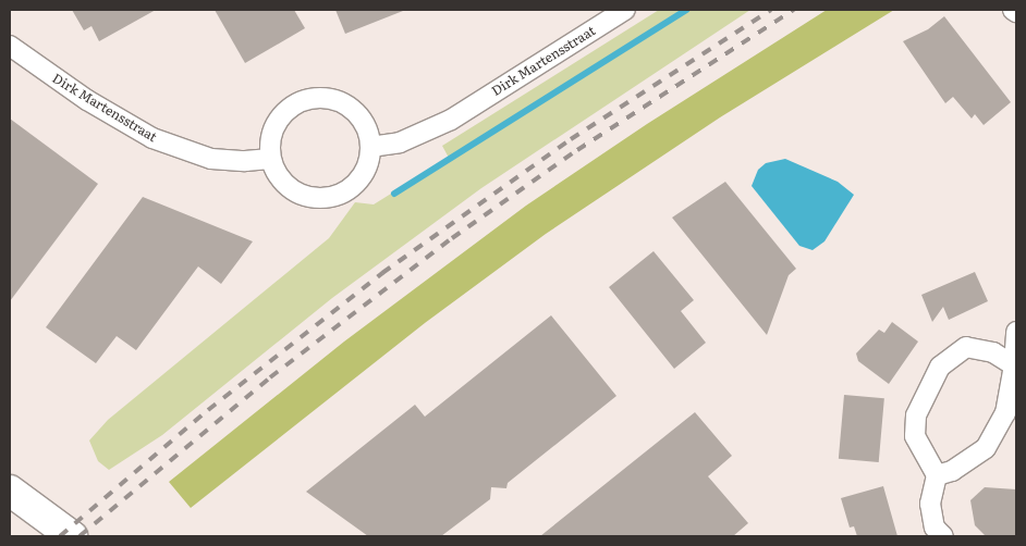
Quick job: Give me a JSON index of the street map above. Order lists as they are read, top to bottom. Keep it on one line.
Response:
{"streets":{"street":["Dirk Martensstraat"]}}
